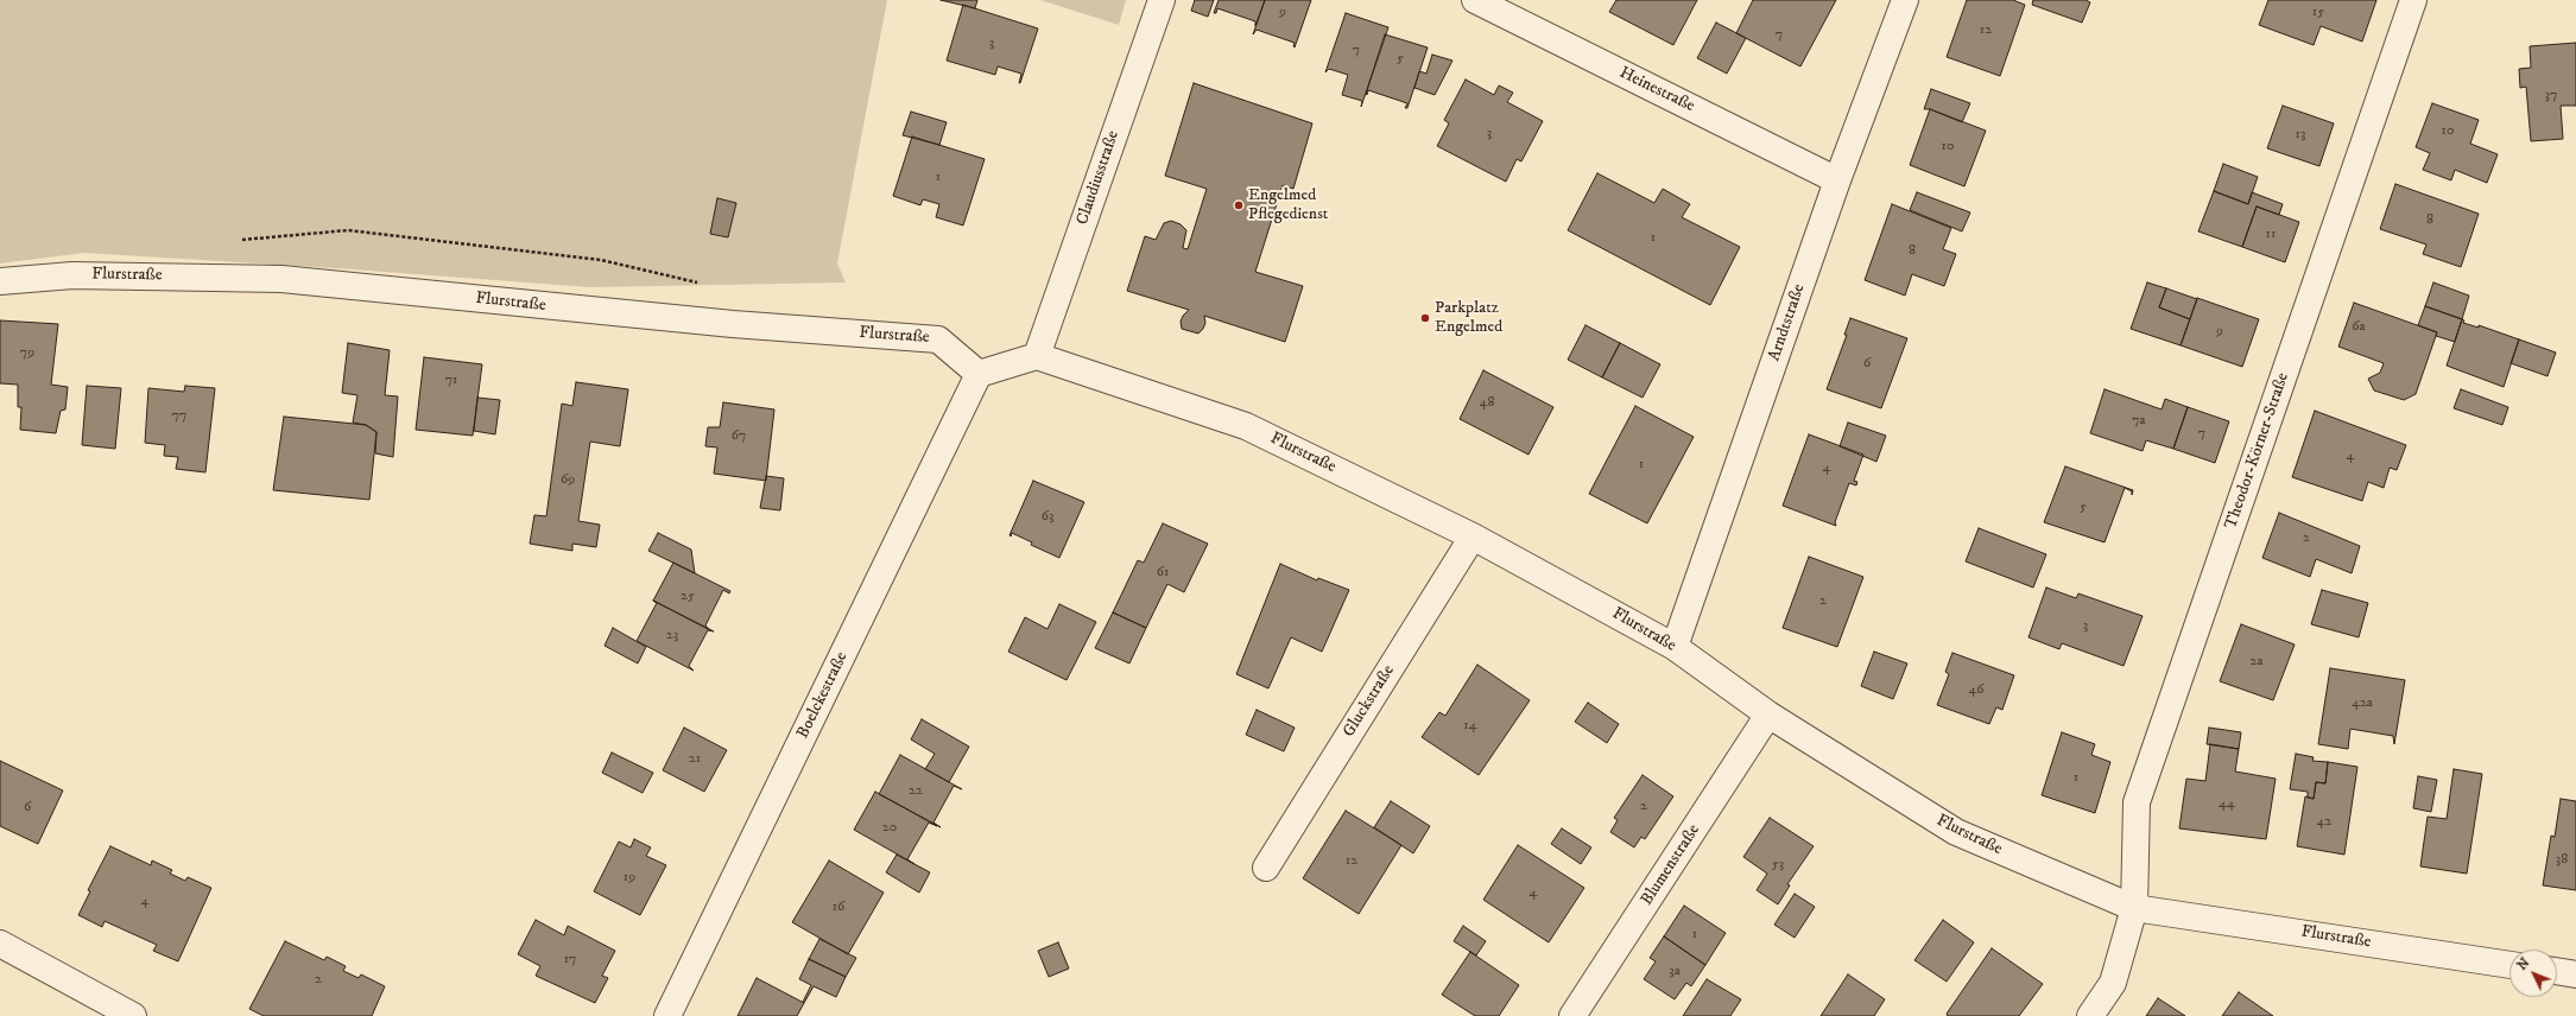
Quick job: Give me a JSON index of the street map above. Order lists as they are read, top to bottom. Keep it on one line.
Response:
{"streets":{"street":["Heinestraße","Claudiusstraße","Flurstraße","Arndtstraße","Theodor-Körner-Straße","Boelckestraße","Gluckstraße","Blumenstraße"]},"crossings":[["Heinestraße","Arndtstraße"],["Claudiusstraße","Flurstraße"],["Flurstraße","Arndtstraße"],["Flurstraße","Theodor-Körner-Straße"],["Flurstraße","Boelckestraße"],["Flurstraße","Gluckstraße"],["Flurstraße","Blumenstraße"]],"places":["Engelmed Pflegedienst","Parkplatz Engelmed"],"house_numbers":["9","15","12","7","3","7","5","37","10","3","13","10","1","8","11","1","8","6a","9","79","6","71","48","77","7a","7","67","4","1","4","69","5","63","2","61","25","2","3","23","2a","46","42a","14","21","1","22","44","2","6","42","20","38","12","53","19","4","4","16","1","17","3a","2"],"north":"top left"}
